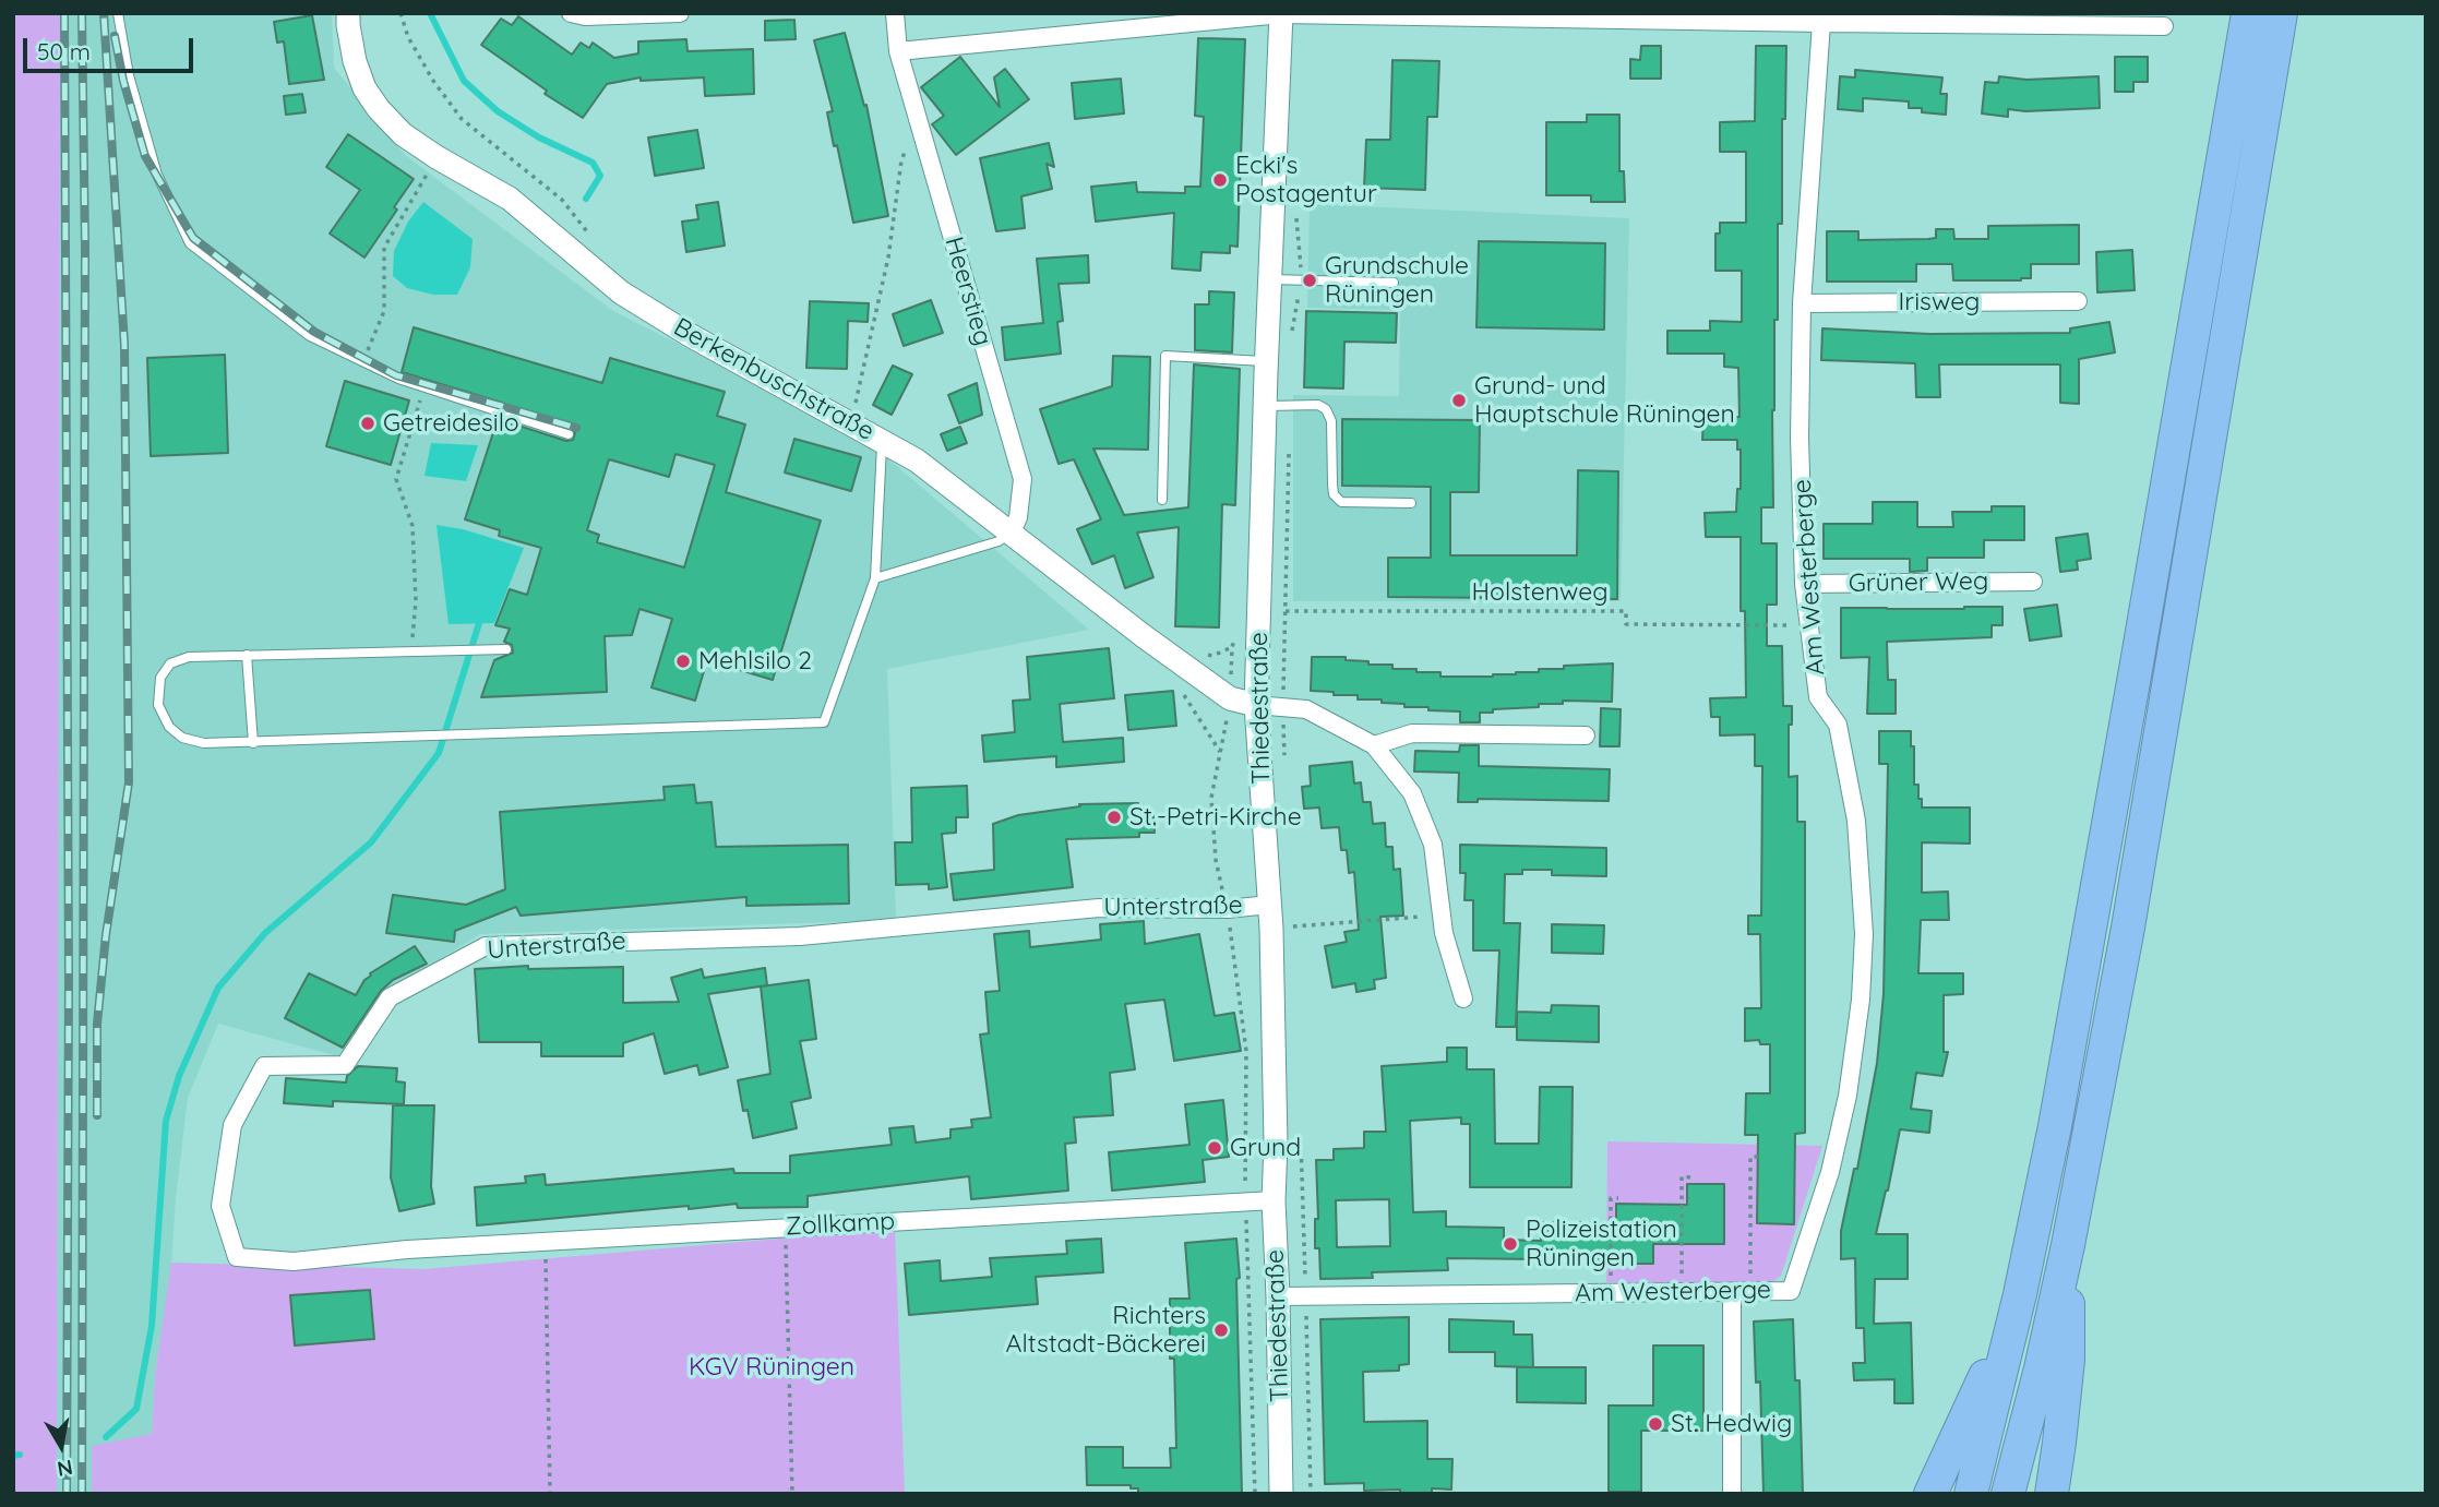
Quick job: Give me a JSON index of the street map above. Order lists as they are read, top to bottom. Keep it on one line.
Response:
{"streets":{"street":["Heerstieg","Irisweg","Berkenbuschstraße","Am Westerberge","Grüner Weg","Thiedestraße","Unterstraße","Zollkamp"],"path":["Holstenweg"]},"crossings":[["Heerstieg","Berkenbuschstraße"],["Irisweg","Am Westerberge"],["Berkenbuschstraße","Thiedestraße"],["Am Westerberge","Grüner Weg"],["Am Westerberge","Holstenweg"],["Am Westerberge","Thiedestraße"],["Holstenweg","Thiedestraße"],["Thiedestraße","Unterstraße"],["Thiedestraße","Zollkamp"],["Unterstraße","Zollkamp"]],"parks":["KGV Rüningen"],"places":["Ecki's Postagentur","Grundschule Rüningen","Grund- und Hauptschule Rüningen","Getreidesilo","Mehlsilo 2","St.-Petri-Kirche","Grund","Polizeistation Rüningen","Richters Altstadt-Bäckerei","St. Hedwig"],"scale_bar":"50 m","north":"bottom"}
